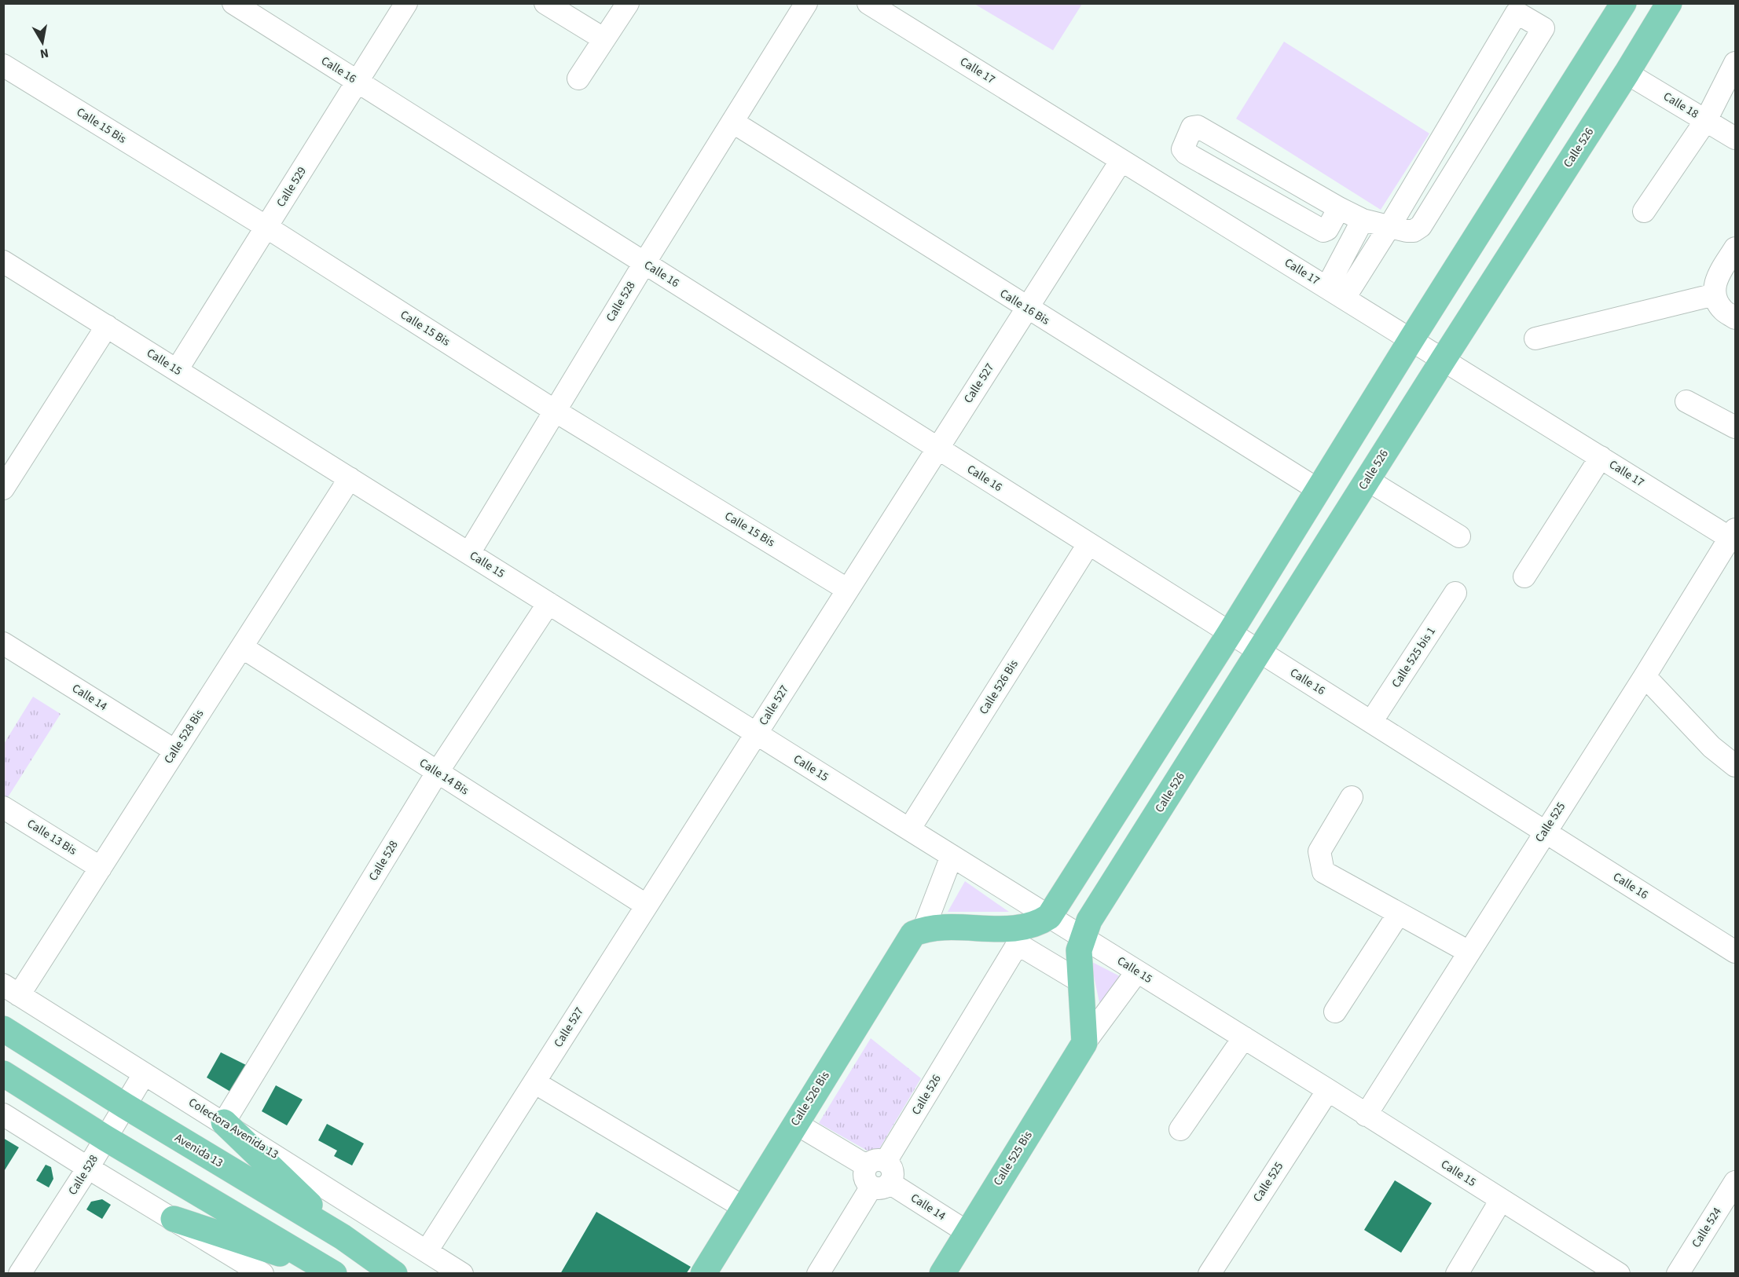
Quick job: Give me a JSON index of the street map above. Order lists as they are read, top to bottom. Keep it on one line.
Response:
{"streets":{"main road":["Calle 526","Calle 526 Bis","Avenida 13","Calle 525 Bis"],"street":["Calle 16","Calle 17","Calle 18","Calle 15 Bis","Calle 529","Calle 528","Calle 16 Bis","Calle 15","Calle 527","Calle 525 bis 1","Calle 14","Calle 528 Bis","Calle 14 Bis","Calle 525","Calle 13 Bis","Colectora Avenida 13","Calle 524"]},"crossings":[["Calle 16","Calle 526"],["Calle 16","Calle 529"],["Calle 16","Calle 528"],["Calle 16","Calle 527"],["Calle 16","Calle 525 bis 1"],["Calle 16","Calle 526 Bis"],["Calle 16","Calle 525"],["Calle 17","Calle 526"],["Calle 17","Calle 527"],["Calle 17","Calle 525"],["Calle 18","Calle 526"],["Calle 15 Bis","Calle 529"],["Calle 15 Bis","Calle 528"],["Calle 15 Bis","Calle 527"],["Calle 526","Calle 15"],["Calle 526","Calle 526 Bis"],["Calle 526","Calle 14"],["Calle 529","Calle 15"],["Calle 528","Calle 16 Bis"],["Calle 528","Calle 15"],["Calle 528","Calle 14 Bis"],["Calle 528","Colectora Avenida 13"],["Calle 528","Avenida 13"],["Calle 16 Bis","Calle 527"],["Calle 15","Calle 527"],["Calle 15","Calle 526 Bis"],["Calle 15","Calle 528 Bis"],["Calle 15","Calle 525"],["Calle 15","Calle 525 Bis"],["Calle 527","Calle 14 Bis"],["Calle 527","Colectora Avenida 13"],["Calle 526 Bis","Calle 14"],["Calle 14","Calle 528 Bis"],["Calle 14","Calle 525 Bis"],["Calle 528 Bis","Calle 14 Bis"],["Calle 528 Bis","Calle 13 Bis"],["Calle 528 Bis","Colectora Avenida 13"]],"north":"bottom"}
